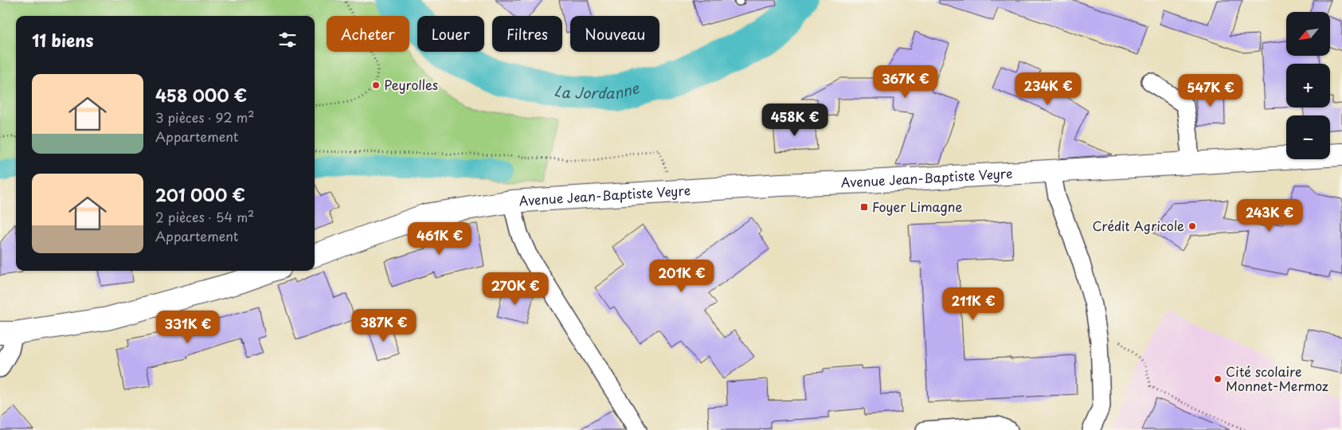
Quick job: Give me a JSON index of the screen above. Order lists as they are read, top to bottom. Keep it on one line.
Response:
{"streets":{"main road":["Avenue Jean-Baptiste Veyre"]},"water":["La Jordanne"],"places":{"other":["Peyrolles","Crédit Agricole","Cité scolaire Monnet-Mermoz"],"transit":["Foyer Limagne"]},"north":"bottom left","page":{"map_buttons":["+","−"],"chip":["Acheter","Louer","Filtres","Nouveau"],"heading":"11 biens","list":[{"name":"458 000 €","note":"3 pièces · 92 m² · Appartement"},{"name":"201 000 €","note":"2 pièces · 54 m² · Appartement"}],"price":["367K €","234K €","547K €","458K €","243K €","461K €","201K €","270K €","211K €","387K €","331K €"]}}
